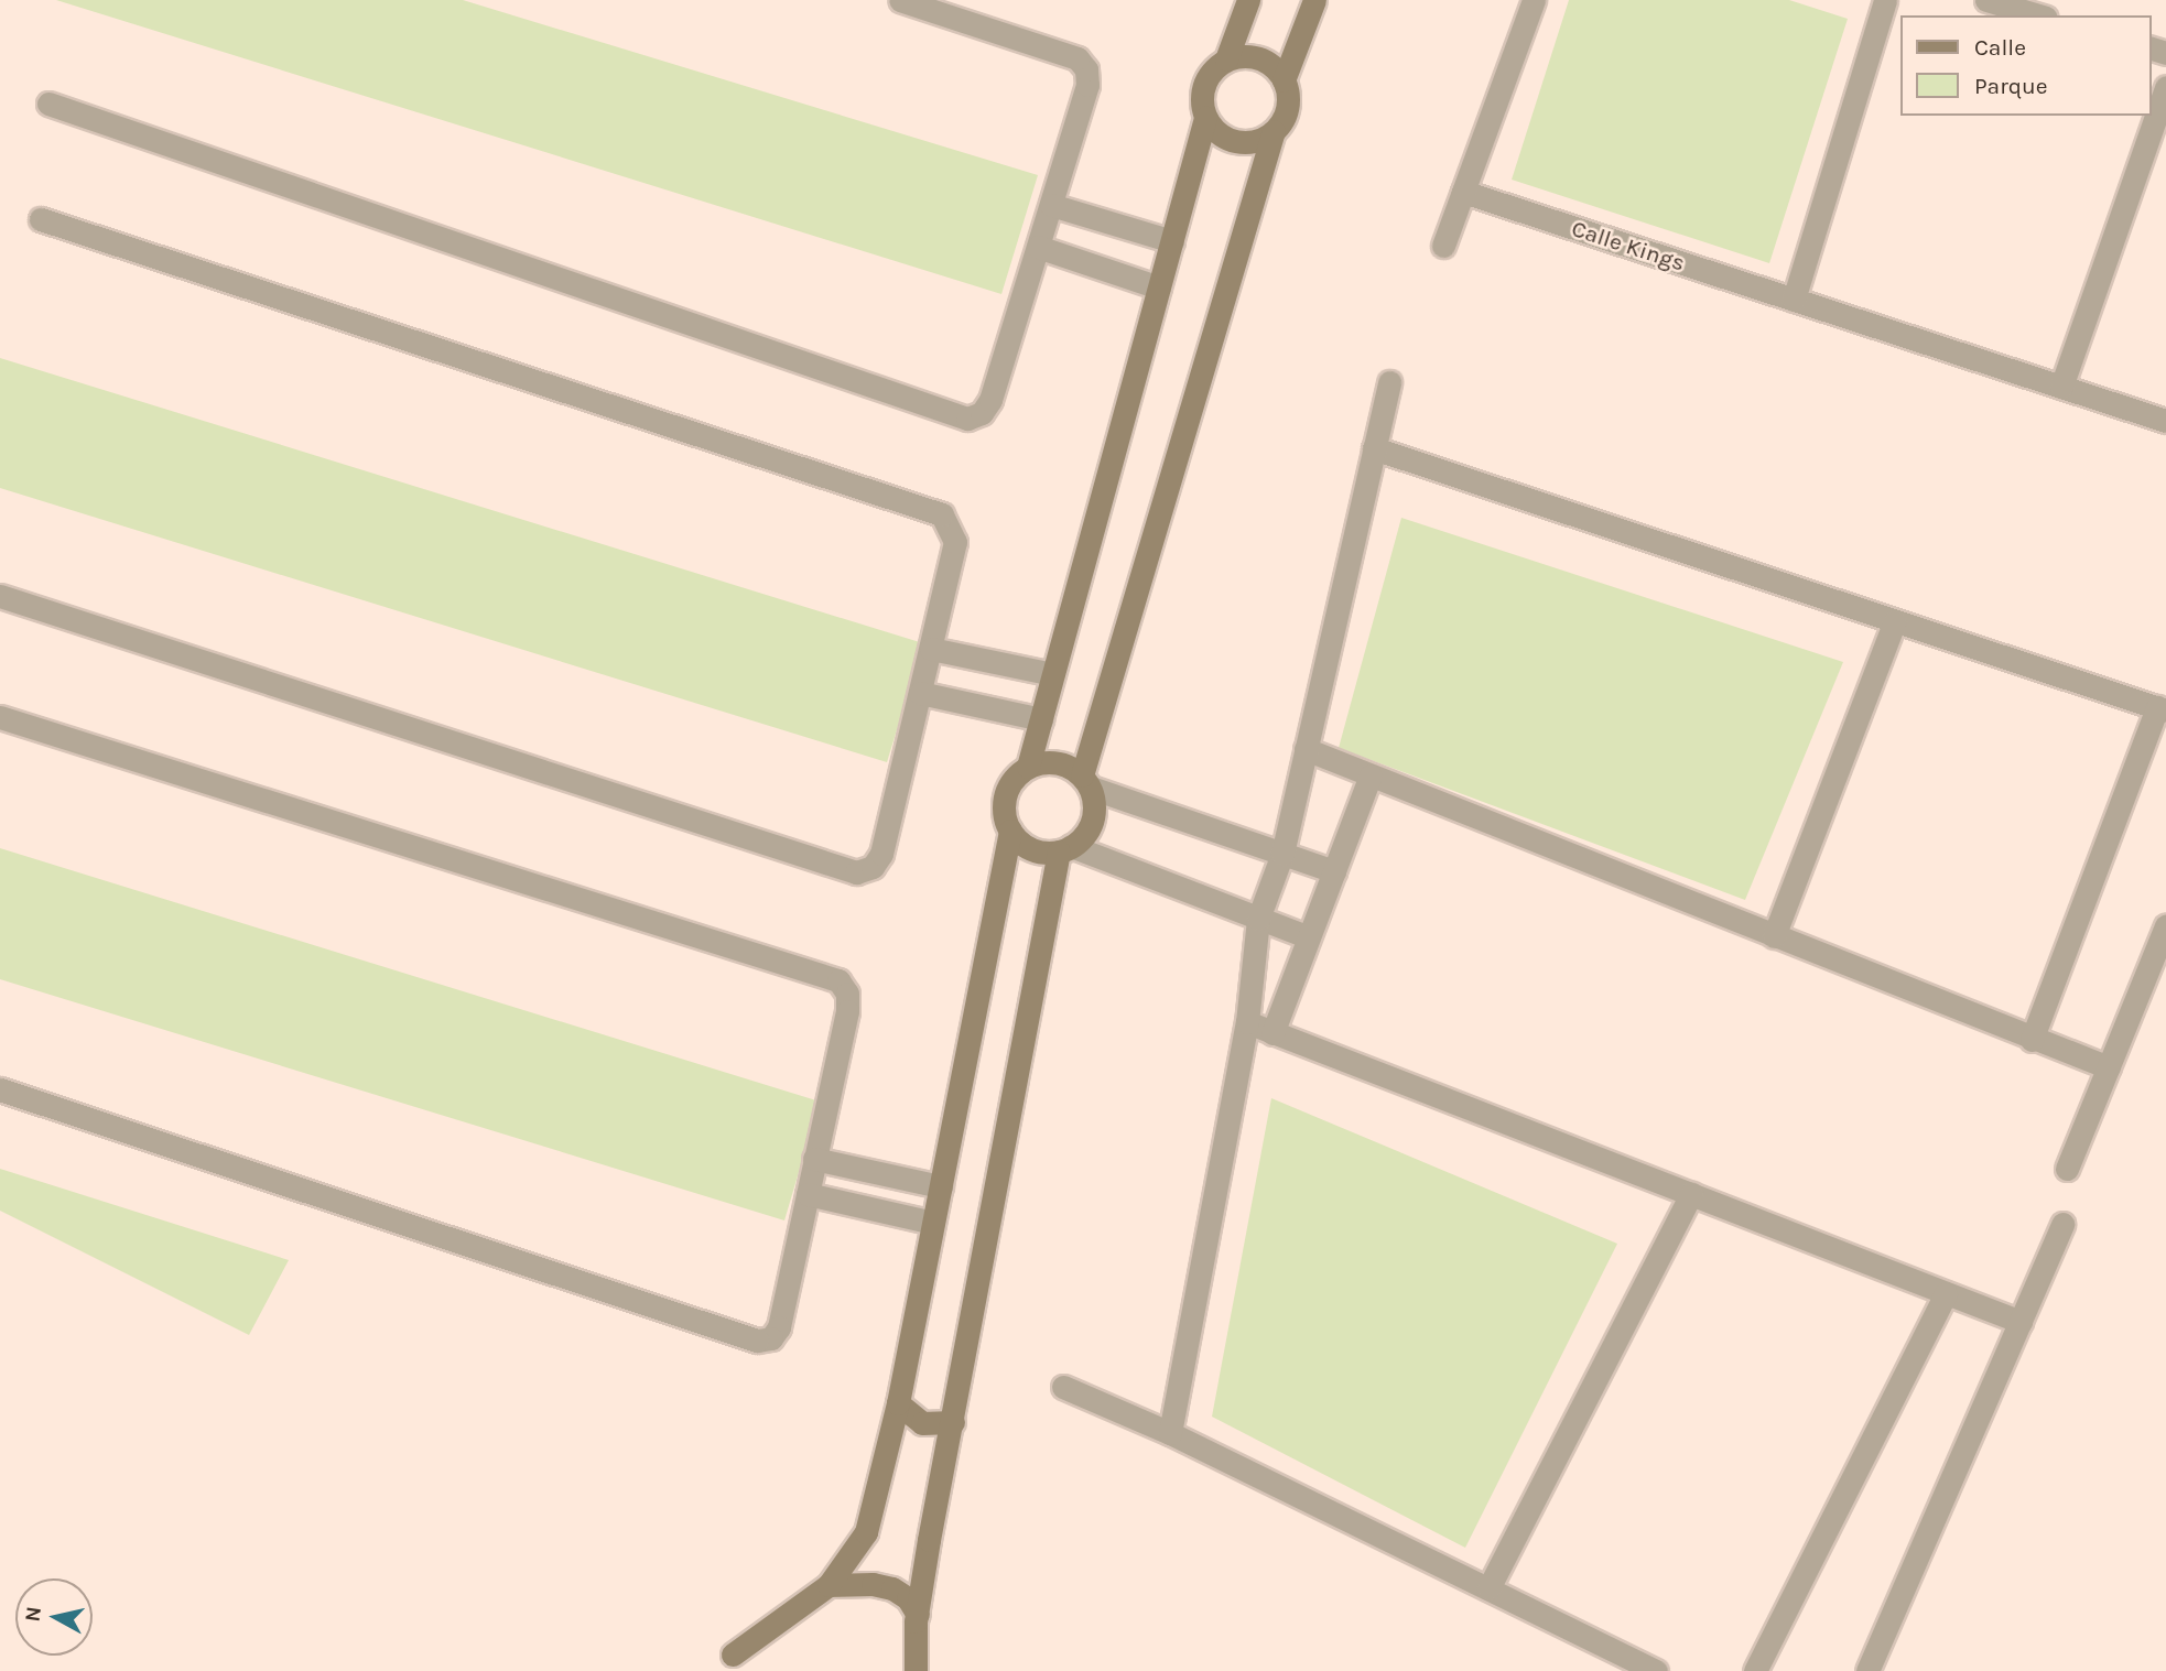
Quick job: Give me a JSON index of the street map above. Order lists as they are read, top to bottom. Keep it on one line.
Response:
{"streets":{"street":["Calle Kings"]},"legend":["Calle","Parque"],"north":"left"}
